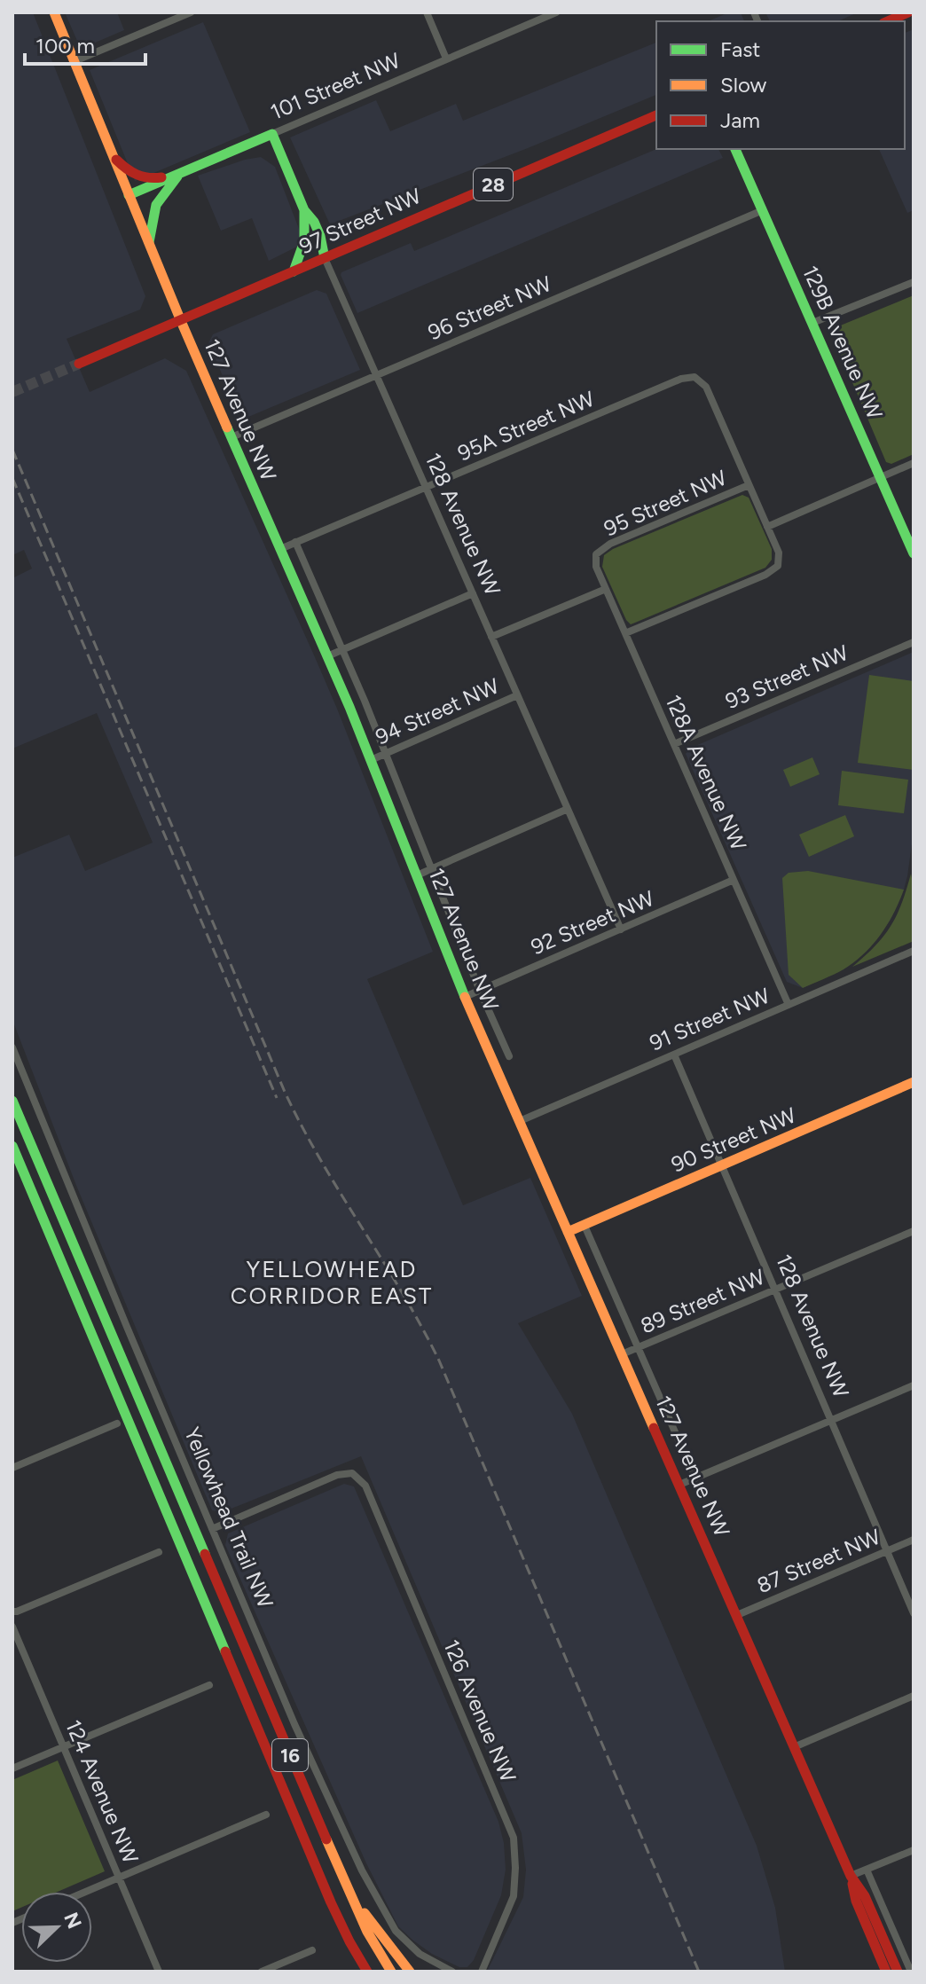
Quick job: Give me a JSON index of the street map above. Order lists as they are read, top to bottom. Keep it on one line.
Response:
{"streets":{"main road":["101 Street NW","28","97 Street NW","129B Avenue NW","127 Avenue NW","128 Avenue NW","90 Street NW","Yellowhead Trail NW","16"],"street":["96 Street NW","95A Street NW","95 Street NW","93 Street NW","94 Street NW","128A Avenue NW","92 Street NW","91 Street NW","89 Street NW","87 Street NW","126 Avenue NW","124 Avenue NW"]},"crossings":[["101 Street NW","127 Avenue NW"],["101 Street NW","128 Avenue NW"],["97 Street NW","127 Avenue NW"],["97 Street NW","128 Avenue NW"],["96 Street NW","129B Avenue NW"],["96 Street NW","127 Avenue NW"],["96 Street NW","128 Avenue NW"],["127 Avenue NW","95A Street NW"],["127 Avenue NW","94 Street NW"],["127 Avenue NW","92 Street NW"],["127 Avenue NW","91 Street NW"],["127 Avenue NW","90 Street NW"],["127 Avenue NW","89 Street NW"],["127 Avenue NW","87 Street NW"],["95A Street NW","95 Street NW"],["95A Street NW","128 Avenue NW"],["95 Street NW","128A Avenue NW"],["128 Avenue NW","94 Street NW"],["128 Avenue NW","92 Street NW"],["128 Avenue NW","91 Street NW"],["128 Avenue NW","90 Street NW"],["128 Avenue NW","89 Street NW"],["128 Avenue NW","87 Street NW"],["93 Street NW","128A Avenue NW"],["128A Avenue NW","92 Street NW"],["128A Avenue NW","91 Street NW"],["Yellowhead Trail NW","126 Avenue NW"]],"districts":["YELLOWHEAD CORRIDOR EAST"],"legend":["Fast","Slow","Jam"],"scale_bar":"100 m","north":"top right"}
